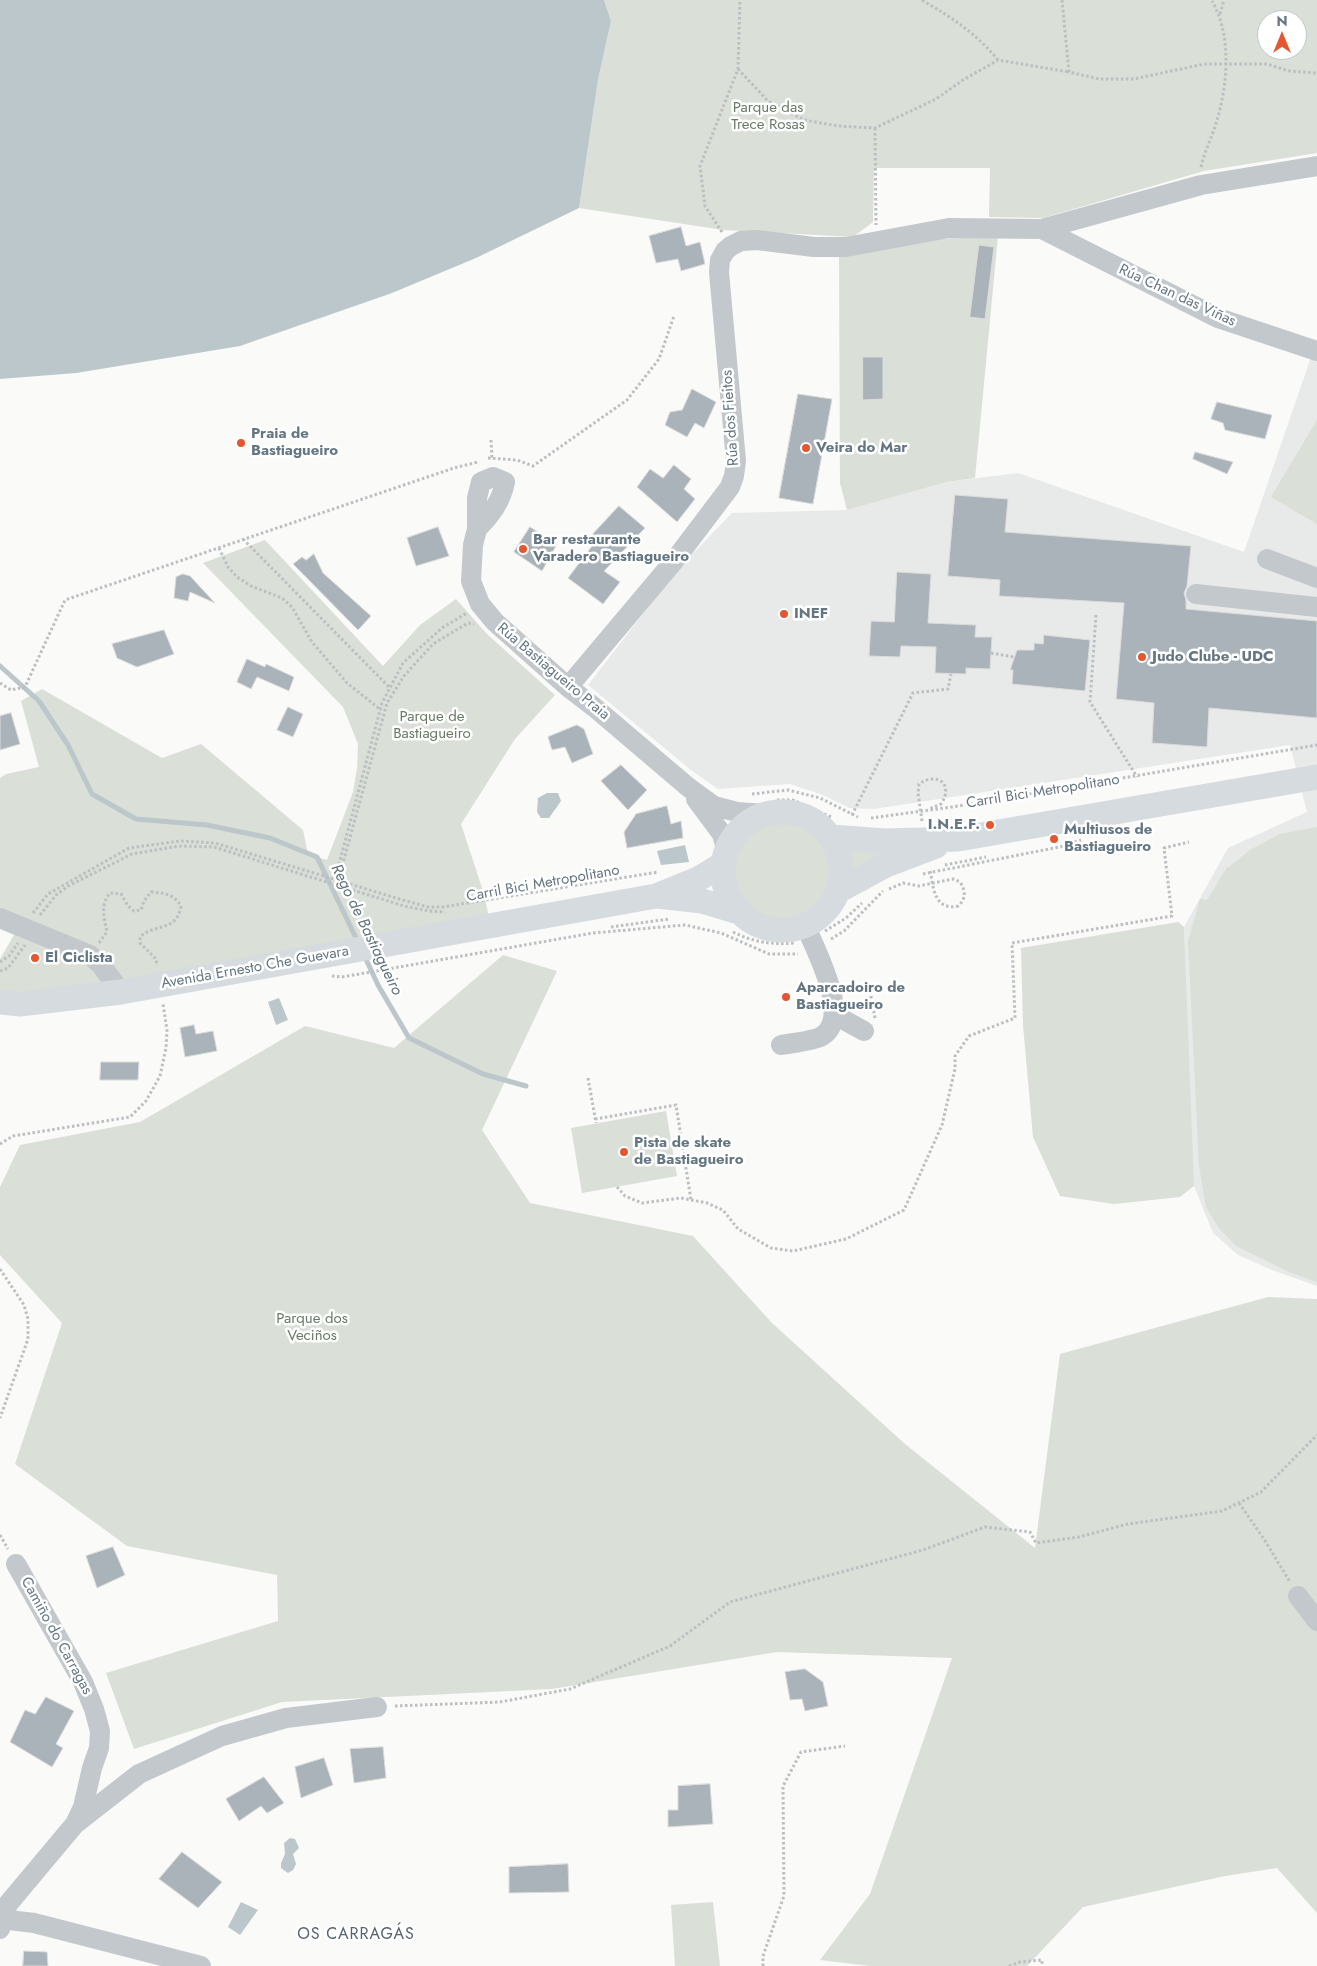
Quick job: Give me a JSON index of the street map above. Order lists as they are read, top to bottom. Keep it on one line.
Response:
{"streets":{"main road":["Avenida Ernesto Che Guevara"],"street":["Rúa Chan das Viñas","Rúa dos Fieitos","Rúa Bastiagueiro Praia","Camiño do Carragas"],"path":["Carril Bici Metropolitano"]},"crossings":[["Rúa dos Fieitos","Rúa Bastiagueiro Praia"],["Carril Bici Metropolitano","Avenida Ernesto Che Guevara"]],"districts":["OS CARRAGÁS"],"water":["Rego de Bastiagueiro"],"parks":["Parque das Trece Rosas","Parque de Bastiagueiro","Parque dos Veciños"],"places":["Praia de Bastiagueiro","Veira do Mar","Bar restaurante Varadero Bastiagueiro","INEF","Judo Clube - UDC","I.N.E.F.","Multiusos de Bastiagueiro","El Ciclista","Aparcadoiro de Bastiagueiro","Pista de skate de Bastiagueiro"],"north":"top"}
